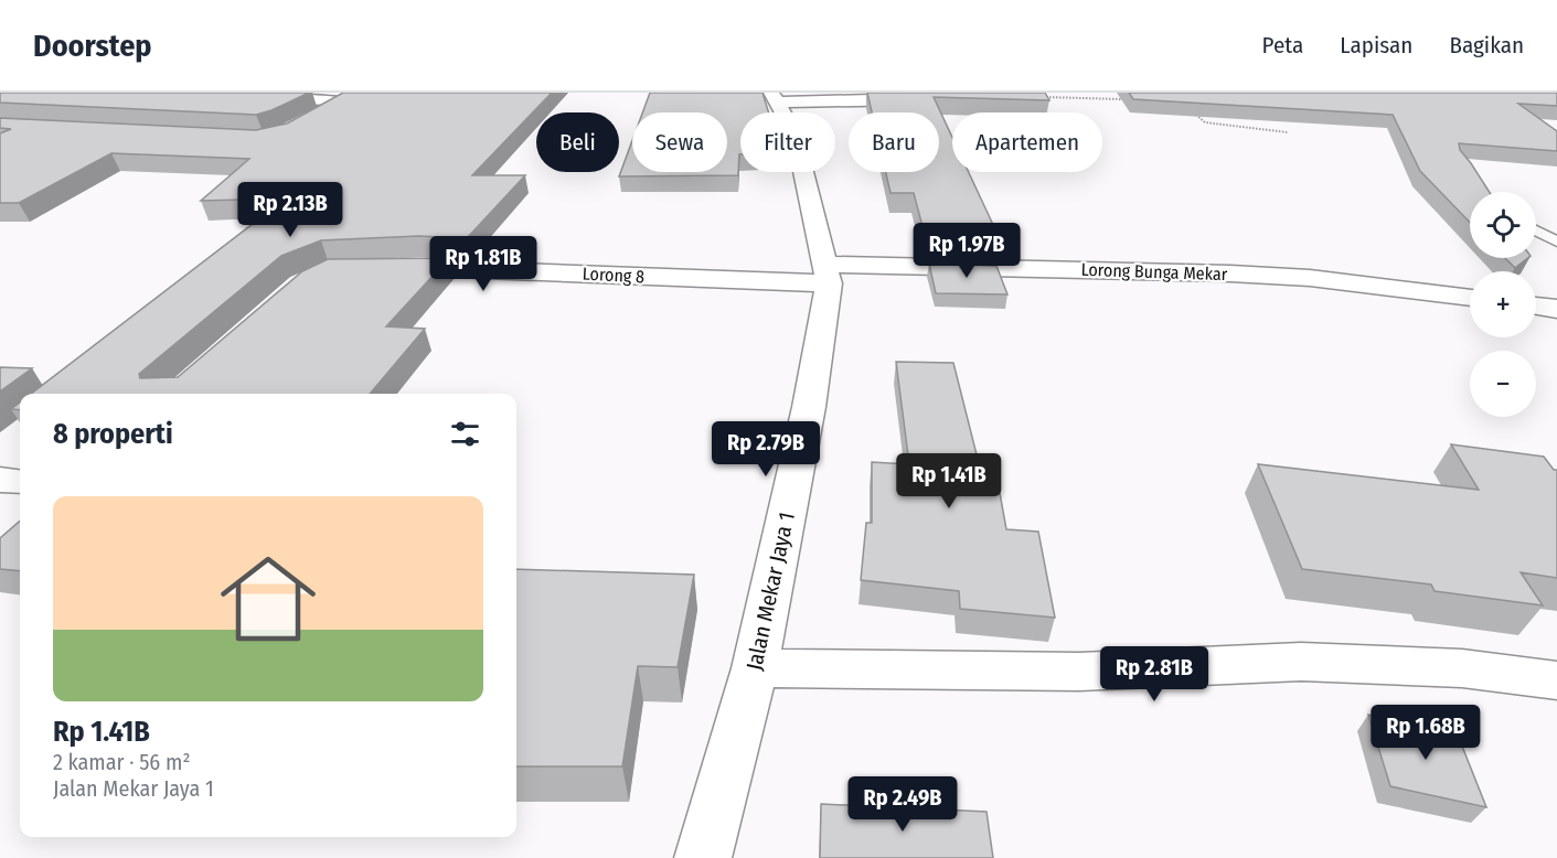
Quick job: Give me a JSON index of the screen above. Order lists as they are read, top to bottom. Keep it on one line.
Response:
{"streets":{"street":["Lorong Bunga Mekar","Lorong 8","Jalan Mekar Jaya 1"]},"crossings":[["Lorong Bunga Mekar","Lorong 8"],["Lorong Bunga Mekar","Jalan Mekar Jaya 1"],["Lorong 8","Jalan Mekar Jaya 1"]],"page":{"header":"Doorstep","nav":["Peta","Lapisan","Bagikan"],"chip":["Beli","Sewa","Filter","Baru","Apartemen"],"price":["Rp 2.13B","Rp 1.97B","Rp 1.81B","Rp 2.79B","Rp 1.41B","Rp 2.81B","Rp 1.68B","Rp 2.49B"],"map_buttons":["+","−"],"heading":"8 properti","list":[{"name":"Rp 1.41B","note":"2 kamar · 56 m² · Jalan Mekar Jaya 1"}]}}
